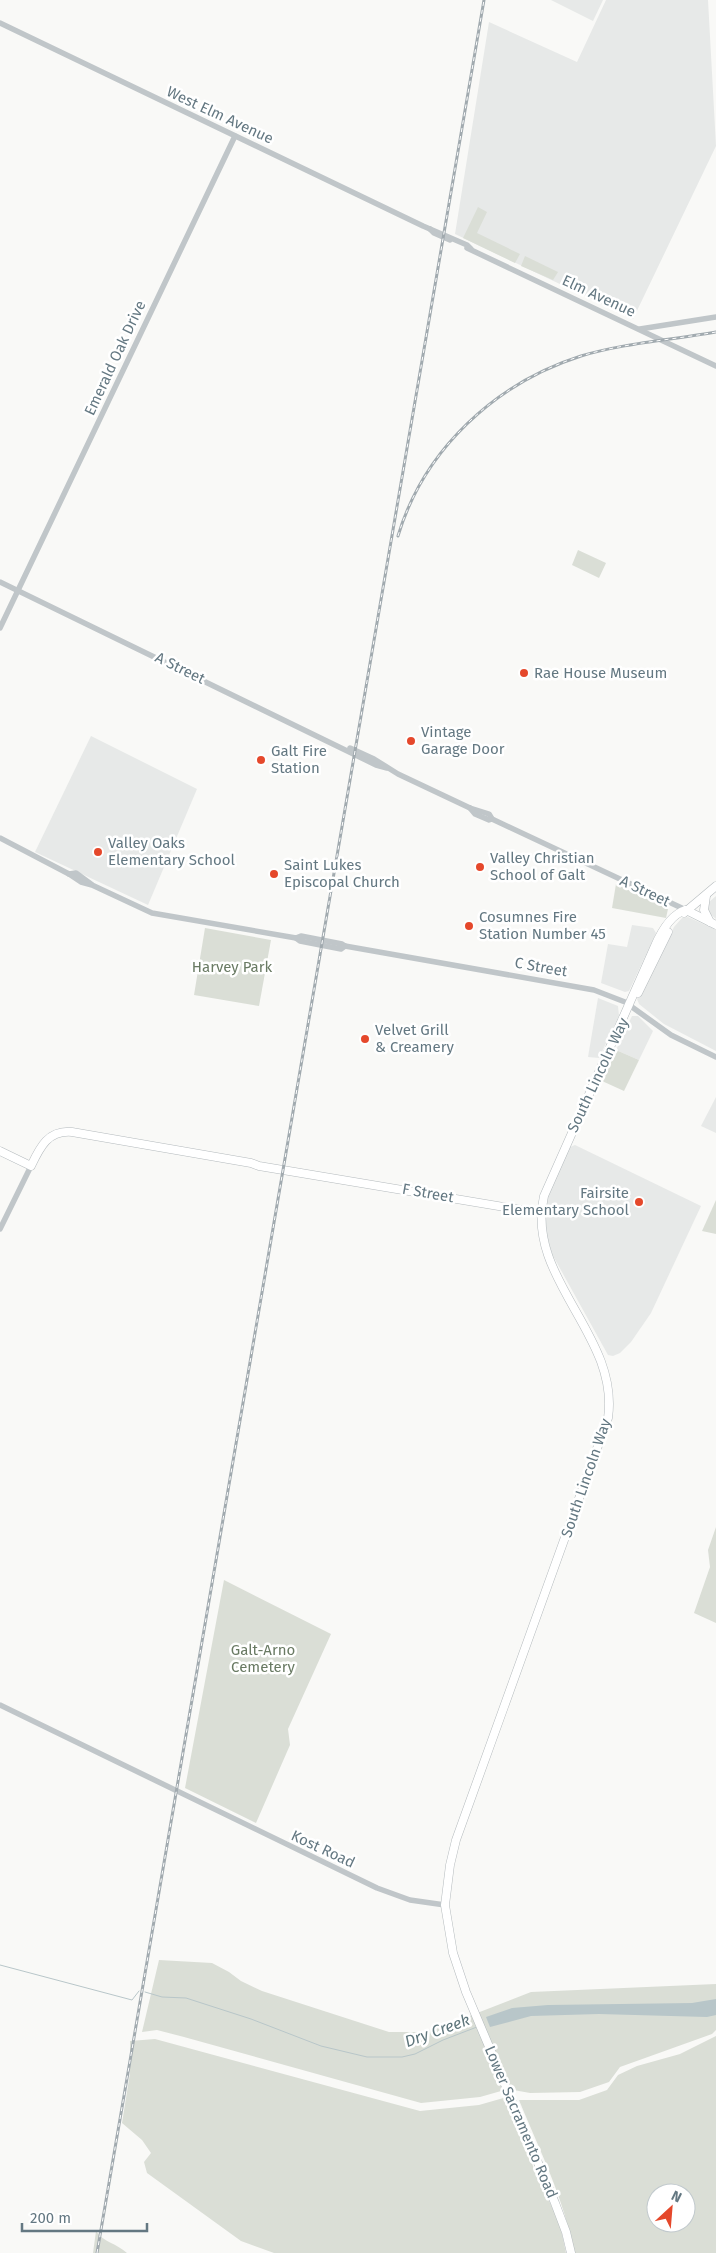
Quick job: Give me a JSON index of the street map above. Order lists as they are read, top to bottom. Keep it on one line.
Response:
{"streets":{"main road":["A Street","South Lincoln Way","F Street","Lower Sacramento Road"],"street":["West Elm Avenue","Elm Avenue","Emerald Oak Drive","C Street","Kost Road"]},"crossings":[["West Elm Avenue","Elm Avenue"],["West Elm Avenue","Emerald Oak Drive"],["Emerald Oak Drive","A Street"],["A Street","South Lincoln Way"],["C Street","South Lincoln Way"],["South Lincoln Way","F Street"],["South Lincoln Way","Kost Road"],["South Lincoln Way","Lower Sacramento Road"]],"water":["Dry Creek"],"parks":["Harvey Park","Galt-Arno Cemetery"],"places":["Rae House Museum","Vintage Garage Door","Galt Fire Station","Valley Oaks Elementary School","Valley Christian School of Galt","Saint Lukes Episcopal Church","Cosumnes Fire Station Number 45","Velvet Grill & Creamery","Fairsite Elementary School"],"scale_bar":"200 m","north":"top right"}
